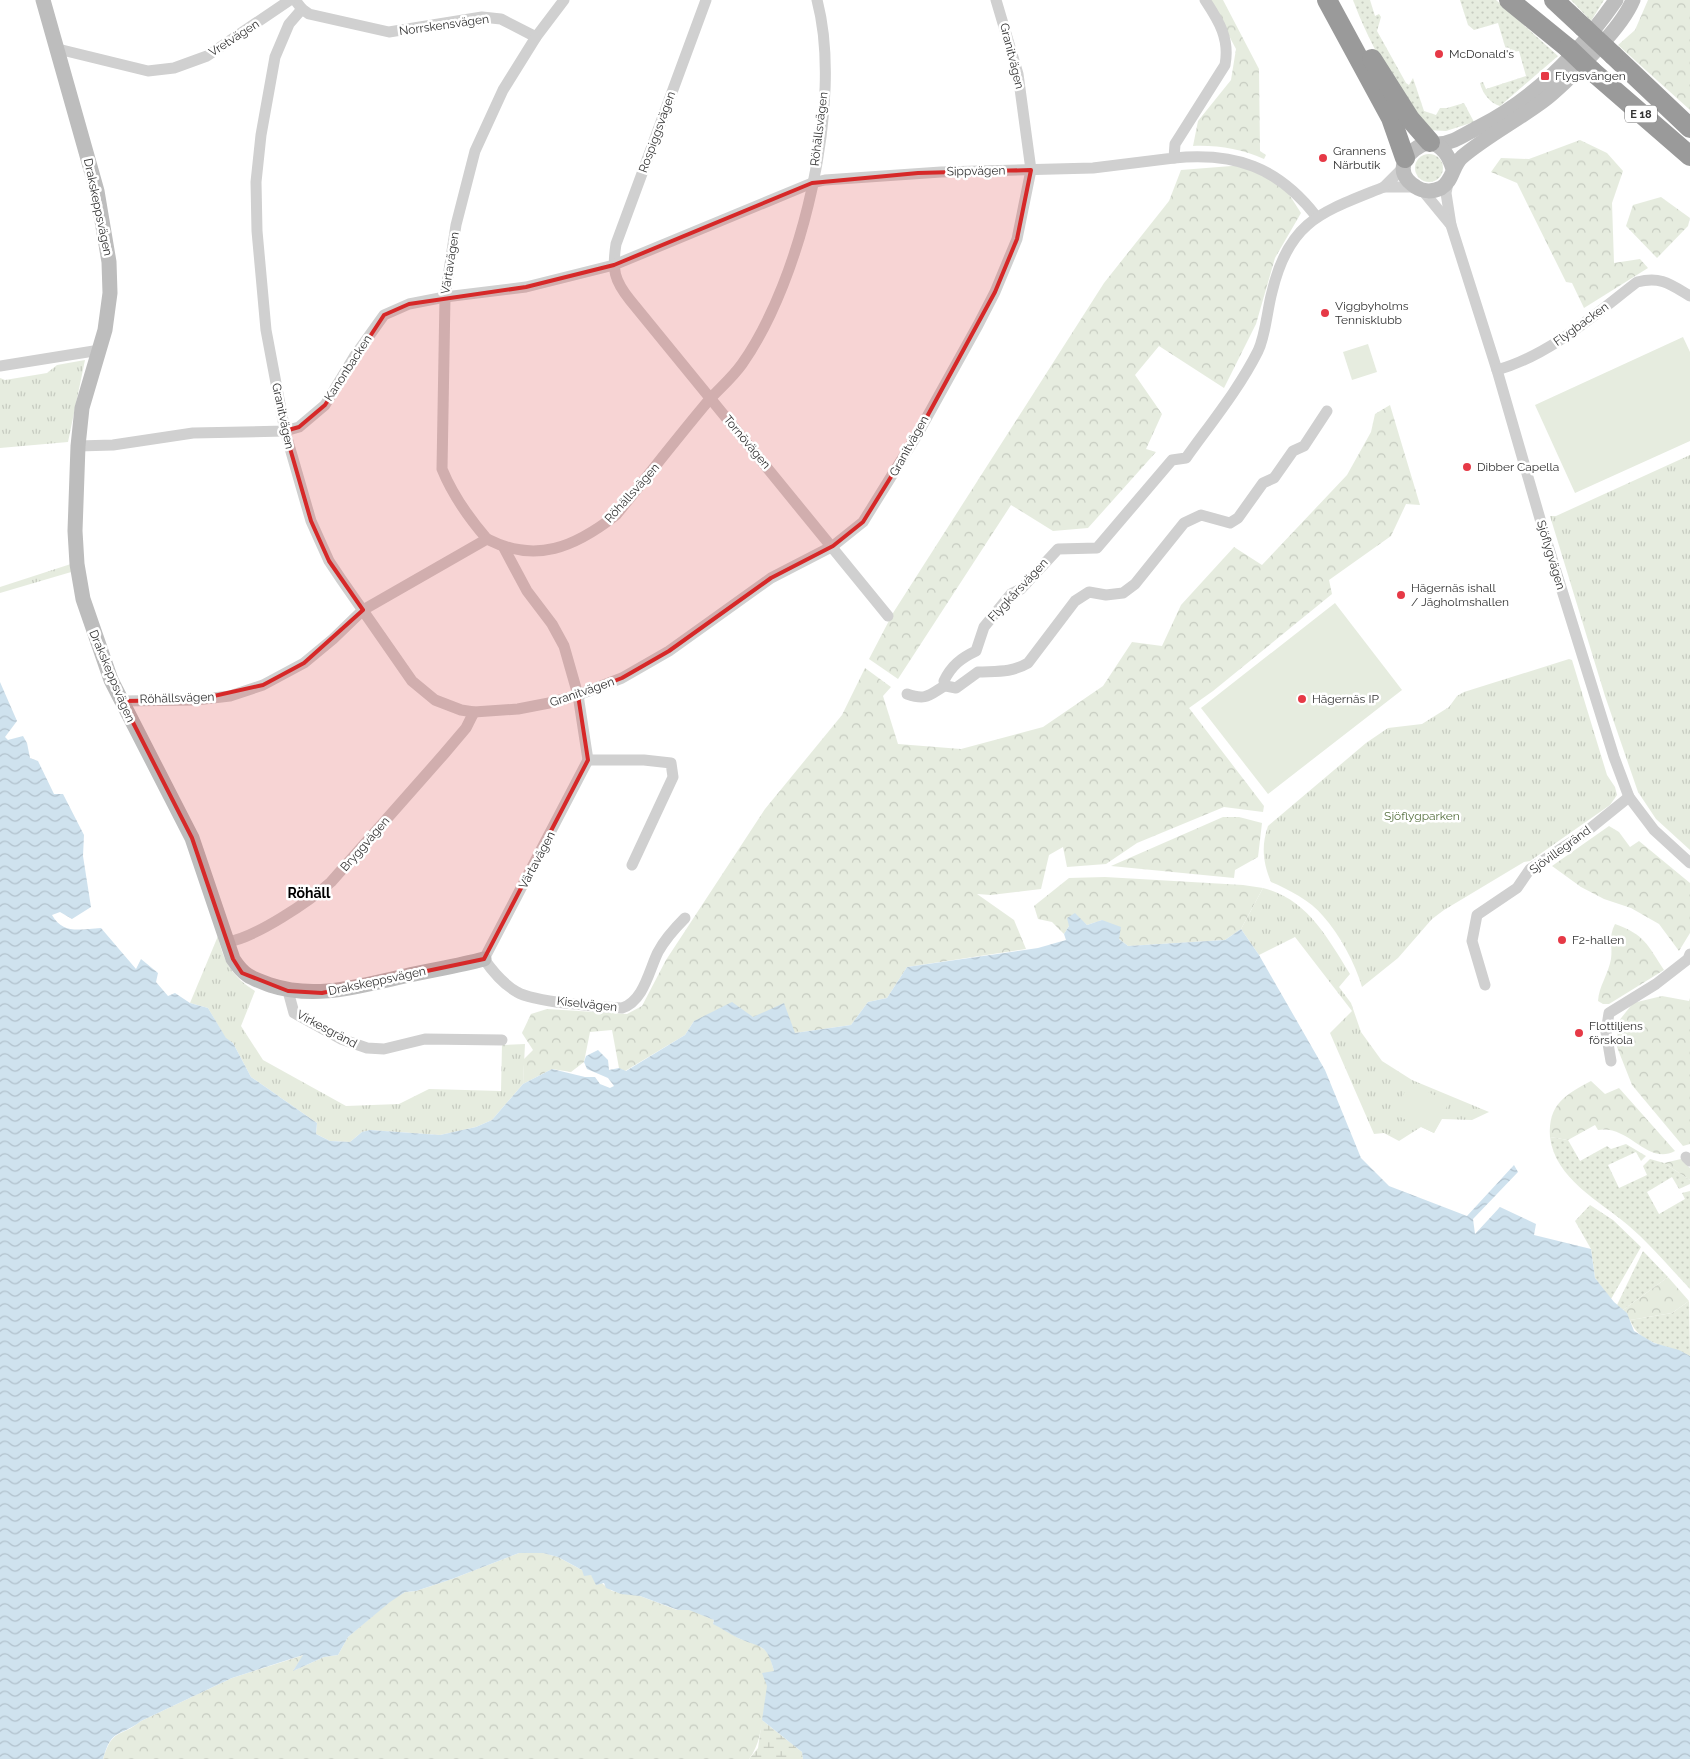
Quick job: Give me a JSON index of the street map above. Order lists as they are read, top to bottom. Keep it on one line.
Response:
{"streets":{"highway":["E 18"],"street":["Norrskensvägen","Vretvägen","Granitvägen","Röhällsvägen","Rospiggsvägen","Sippvägen","Drakskeppsvägen","Värtavägen","Flygbacken","Kanonbacken","Tornövägen","Sjöflygvägen","Flygkårsvägen","Bryggvägen","Sjövillegränd","Kiselvägen","Virkesgränd"]},"crossings":[["Norrskensvägen","Granitvägen"],["Norrskensvägen","Värtavägen"],["Vretvägen","Drakskeppsvägen"],["Granitvägen","Röhällsvägen"],["Granitvägen","Sippvägen"],["Granitvägen","Kanonbacken"],["Granitvägen","Tornövägen"],["Granitvägen","Bryggvägen"],["Röhällsvägen","Sippvägen"],["Röhällsvägen","Drakskeppsvägen"],["Röhällsvägen","Värtavägen"],["Röhällsvägen","Tornövägen"],["Rospiggsvägen","Sippvägen"],["Rospiggsvägen","Kanonbacken"],["Rospiggsvägen","Tornövägen"],["Sippvägen","Kanonbacken"],["Sippvägen","Tornövägen"],["Sippvägen","Flygkårsvägen"],["Drakskeppsvägen","Värtavägen"],["Drakskeppsvägen","Kanonbacken"],["Drakskeppsvägen","Bryggvägen"],["Drakskeppsvägen","Kiselvägen"],["Drakskeppsvägen","Virkesgränd"],["Värtavägen","Kanonbacken"],["Värtavägen","Kiselvägen"],["Flygbacken","Sjöflygvägen"],["Kanonbacken","Tornövägen"],["Sjöflygvägen","Flygkårsvägen"],["Sjöflygvägen","Sjövillegränd"]],"districts":["Röhäll"],"parks":["Sjöflygparken"],"places":{"other":["McDonald's","Grannens Närbutik","Viggbyholms Tennisklubb","Dibber Capella","Hägernäs ishall / Jägholmshallen","Hägernäs IP","F2-hallen","Flottiljens förskola"],"transit":["Flygsvängen"]}}
